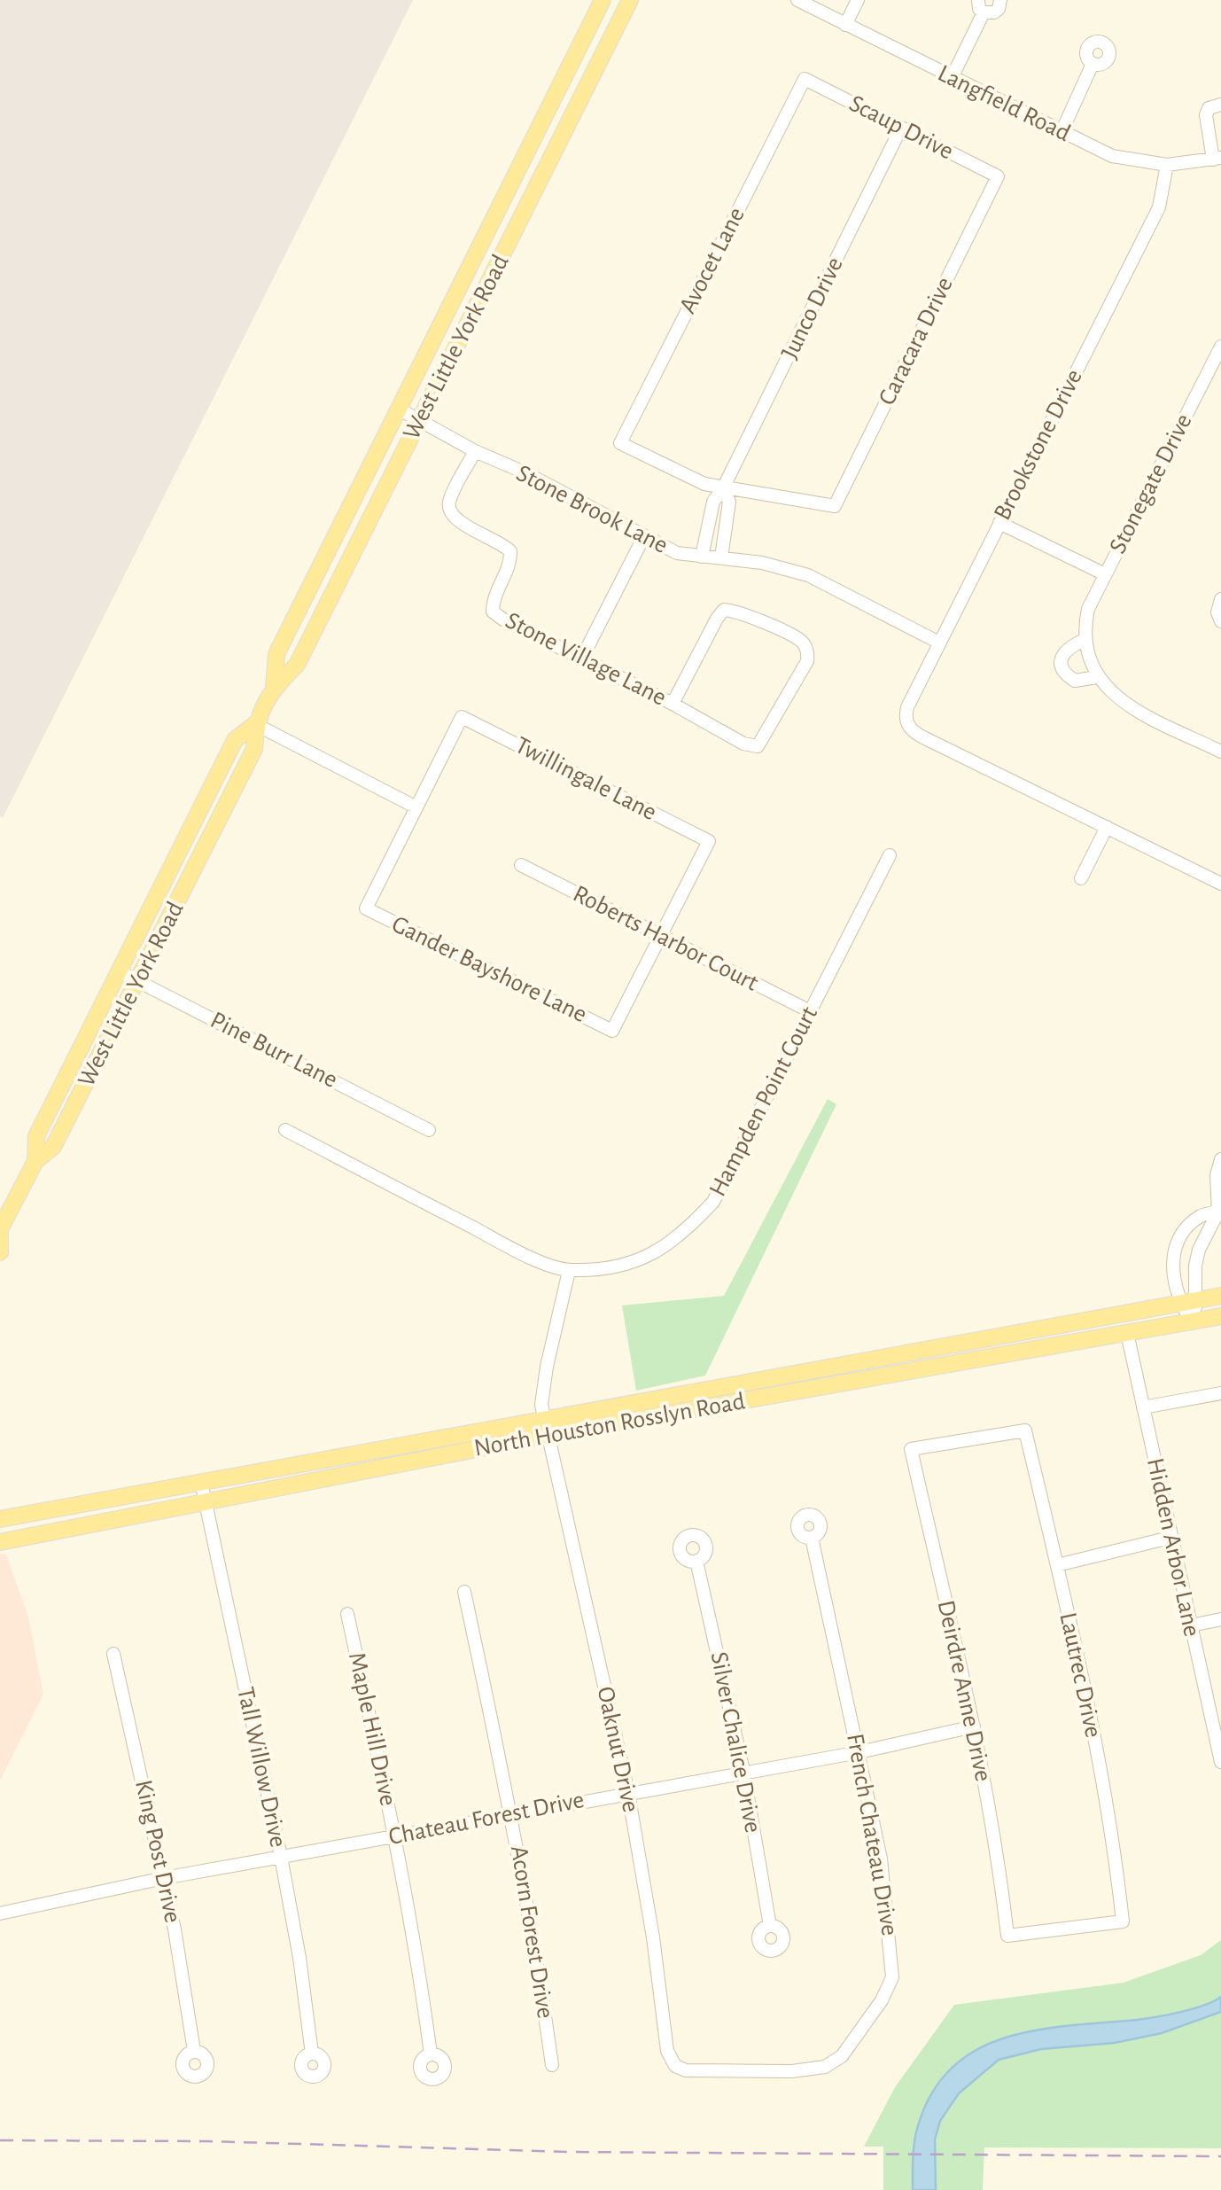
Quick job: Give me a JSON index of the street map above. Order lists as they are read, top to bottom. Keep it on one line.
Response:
{"streets":{"main road":["West Little York Road","North Houston Rosslyn Road"],"street":["Langfield Road","Scaup Drive","Avocet Lane","Junco Drive","Caracara Drive","Brookstone Drive","Stonegate Drive","Stone Brook Lane","Stone Village Lane","Twillingale Lane","Roberts Harbor Court","Gander Bayshore Lane","Pine Burr Lane","Hampden Point Court","Hidden Arbor Lane","Lautrec Drive","Deirdre Anne Drive","Maple Hill Drive","Silver Chalice Drive","Oaknut Drive","Tall Willow Drive","Chateau Forest Drive","French Chateau Drive","King Post Drive","Acorn Forest Drive"]},"crossings":[["Langfield Road","Brookstone Drive"],["Scaup Drive","Avocet Lane"],["Scaup Drive","Junco Drive"],["Scaup Drive","Caracara Drive"],["Avocet Lane","Junco Drive"],["Avocet Lane","Caracara Drive"],["Junco Drive","Caracara Drive"],["Junco Drive","Stone Brook Lane"],["West Little York Road","Stone Brook Lane"],["West Little York Road","Pine Burr Lane"],["Brookstone Drive","Stone Brook Lane"],["Stone Brook Lane","Stone Village Lane"],["Twillingale Lane","Roberts Harbor Court"],["Twillingale Lane","Gander Bayshore Lane"],["Roberts Harbor Court","Gander Bayshore Lane"],["Roberts Harbor Court","Hampden Point Court"],["Hampden Point Court","Oaknut Drive"],["North Houston Rosslyn Road","Hidden Arbor Lane"],["North Houston Rosslyn Road","Oaknut Drive"],["North Houston Rosslyn Road","Tall Willow Drive"],["Lautrec Drive","Deirdre Anne Drive"],["Deirdre Anne Drive","Chateau Forest Drive"],["Maple Hill Drive","Chateau Forest Drive"],["Silver Chalice Drive","Chateau Forest Drive"],["Oaknut Drive","Chateau Forest Drive"],["Oaknut Drive","French Chateau Drive"],["Tall Willow Drive","Chateau Forest Drive"],["Chateau Forest Drive","French Chateau Drive"],["Chateau Forest Drive","King Post Drive"],["Chateau Forest Drive","Acorn Forest Drive"]]}
